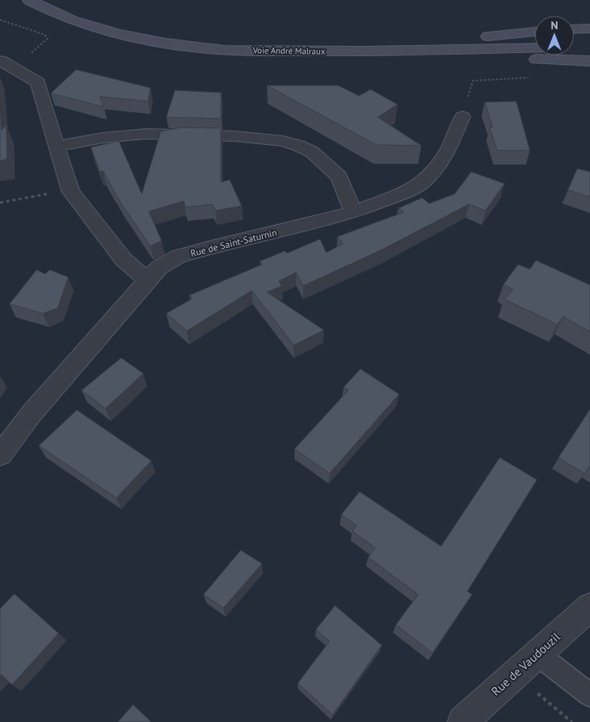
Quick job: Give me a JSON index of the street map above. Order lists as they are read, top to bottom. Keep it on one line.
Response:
{"streets":{"main road":["Voie André Malraux"],"street":["Rue de Saint-Saturnin","Rue de Vaudouzil"]},"north":"top"}
